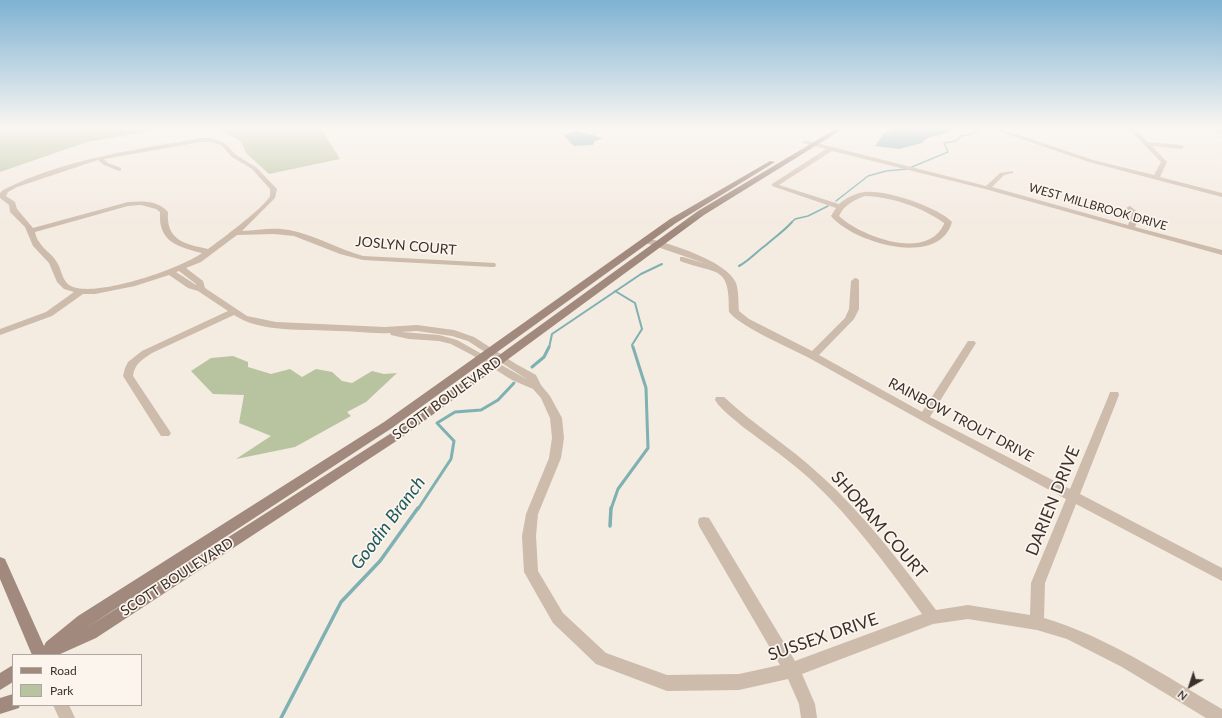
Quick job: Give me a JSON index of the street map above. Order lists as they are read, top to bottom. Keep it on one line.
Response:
{"streets":{"main road":["SCOTT BOULEVARD"],"street":["WEST MILLBROOK DRIVE","JOSLYN COURT","RAINBOW TROUT DRIVE","DARIEN DRIVE","SHORAM COURT","SUSSEX DRIVE"]},"crossings":[["SCOTT BOULEVARD","RAINBOW TROUT DRIVE"],["SCOTT BOULEVARD","SUSSEX DRIVE"],["RAINBOW TROUT DRIVE","DARIEN DRIVE"],["DARIEN DRIVE","SUSSEX DRIVE"],["SHORAM COURT","SUSSEX DRIVE"]],"water":["Goodin Branch"],"legend":["Road","Park"],"north":"bottom left"}
